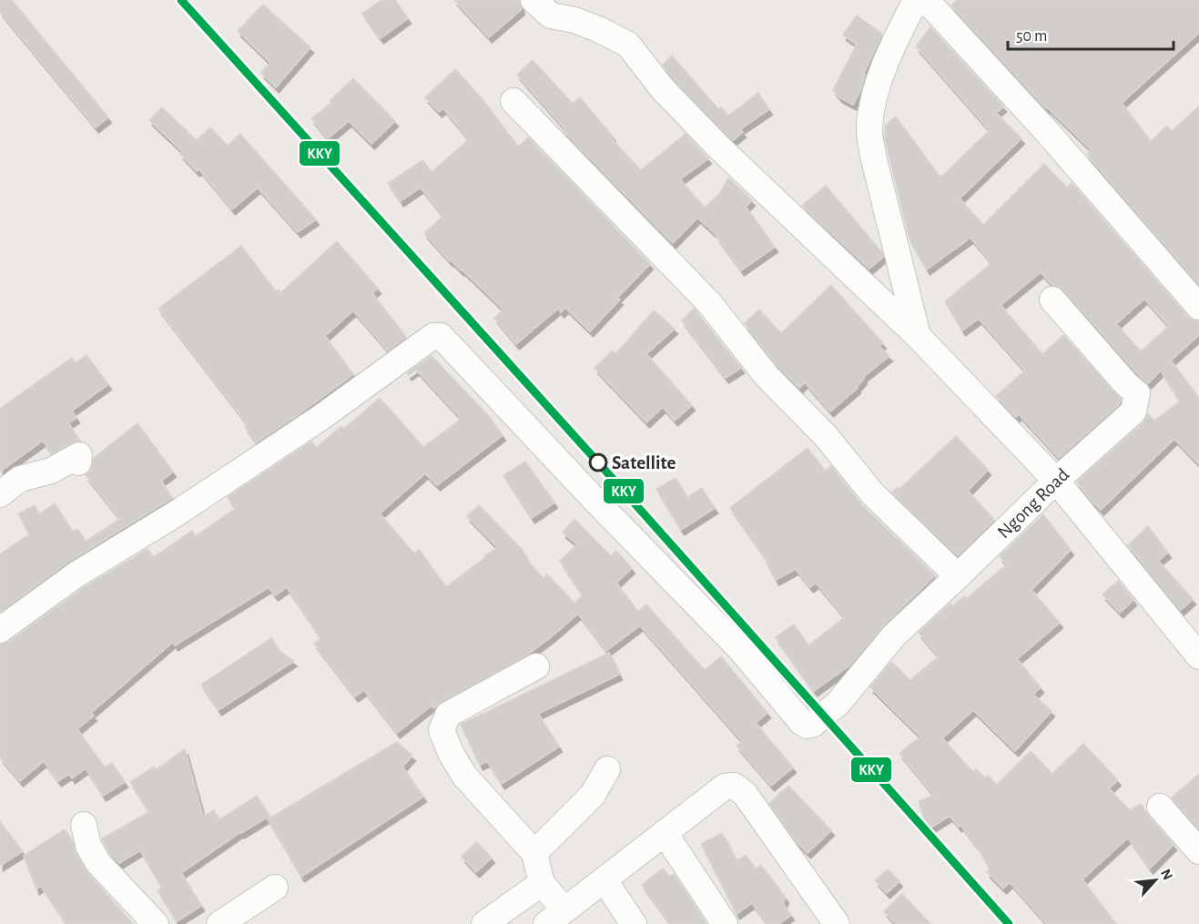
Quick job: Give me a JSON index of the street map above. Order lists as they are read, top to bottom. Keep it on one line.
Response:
{"streets":{"street":["Ngong Road"]},"places":["Satellite"],"lines":["transit line KKY"],"scale_bar":"50 m","north":"top right"}
